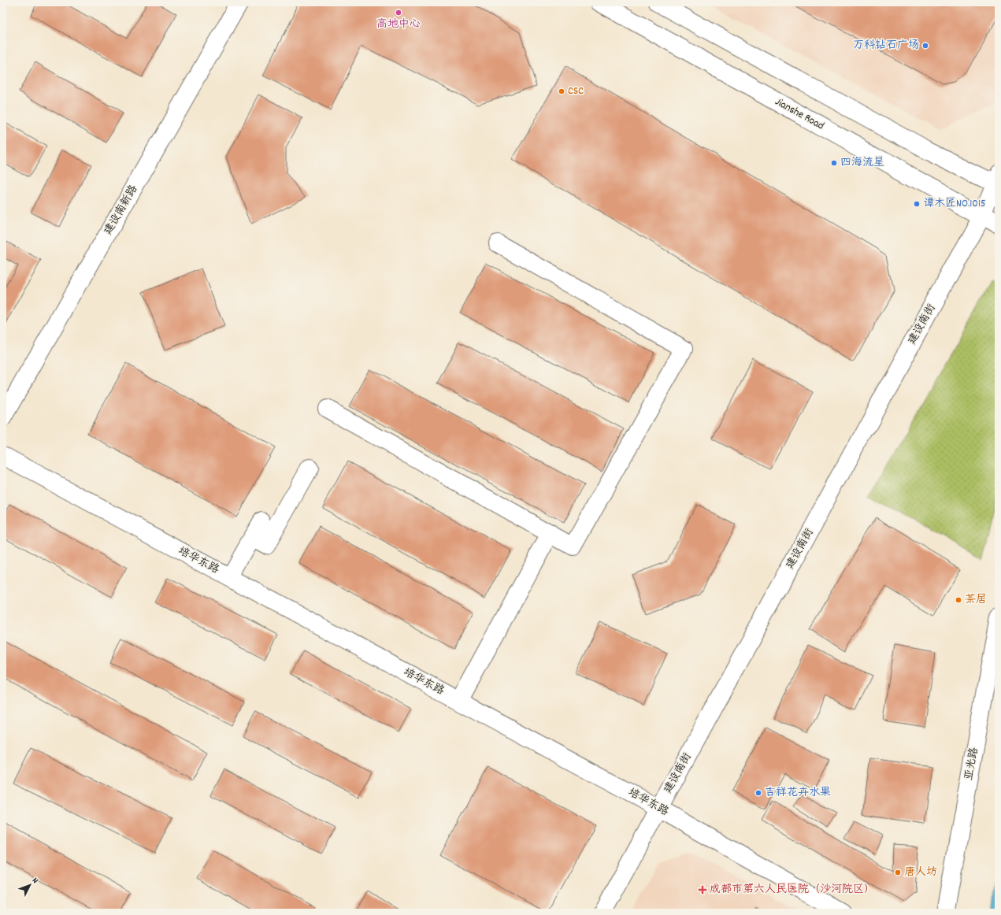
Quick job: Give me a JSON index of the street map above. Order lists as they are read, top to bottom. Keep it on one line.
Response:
{"streets":{"street":["Jianshe Road","建设南新路","建设南街","培华东路","亚光路"]},"crossings":[["Jianshe Road","建设南街"],["建设南街","培华东路"]],"places":{"other":["高地中心","万科钻石广场","CSC","四海流星","谭木匠NO.1015","茶居","吉祥花卉水果","唐人坊"],"health":["成都市第六人民医院（沙河院区）"]},"north":"top right"}
